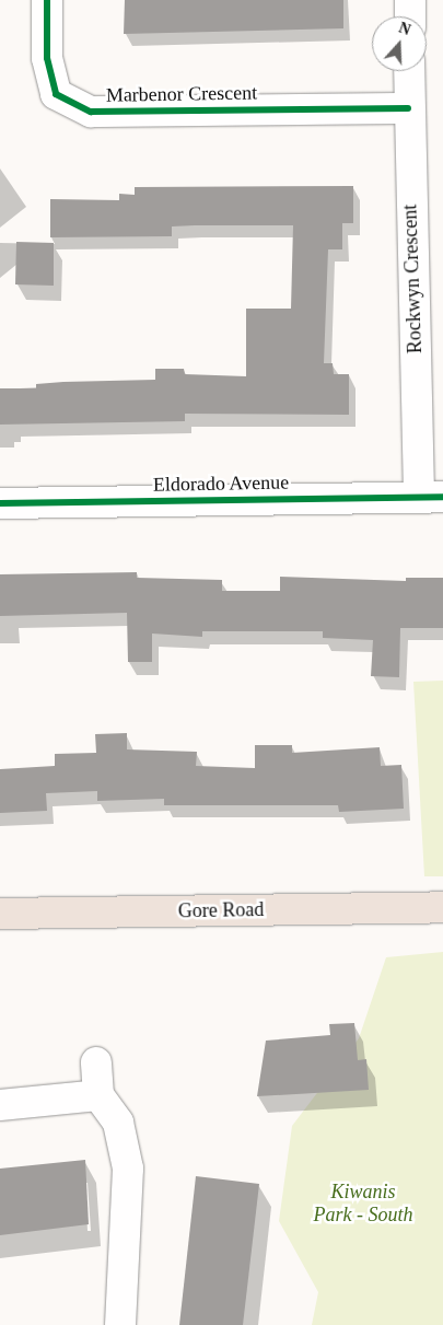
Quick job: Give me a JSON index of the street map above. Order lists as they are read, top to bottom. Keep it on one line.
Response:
{"streets":{"main road":["Gore Road"],"street":["Marbenor Crescent","Rockwyn Crescent","Eldorado Avenue"]},"crossings":[["Marbenor Crescent","Rockwyn Crescent"],["Rockwyn Crescent","Eldorado Avenue"]],"parks":["Kiwanis Park - South"],"north":"top"}
